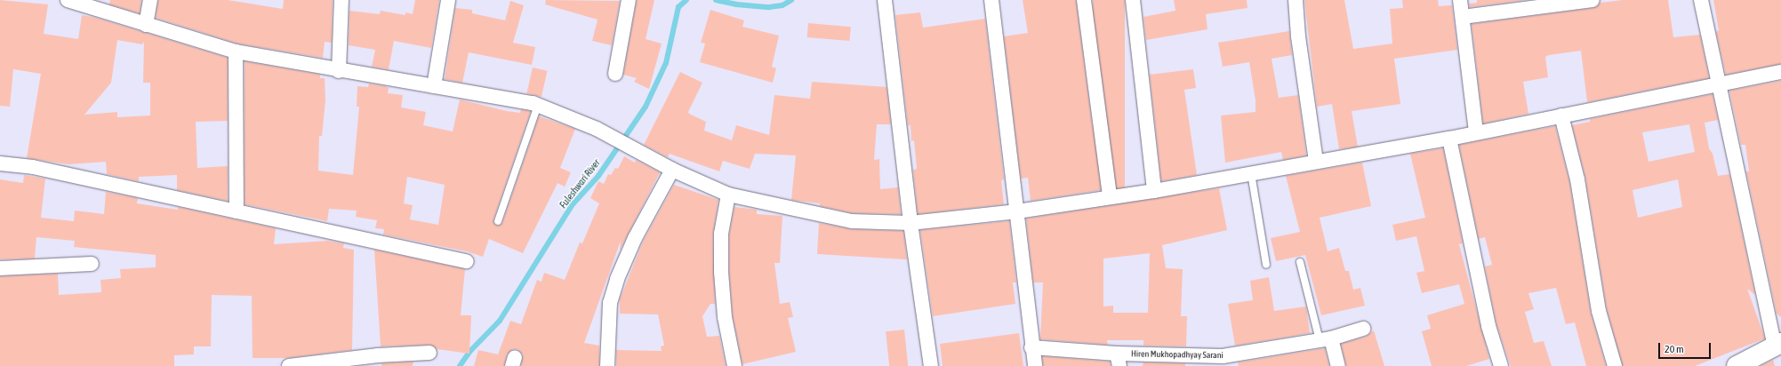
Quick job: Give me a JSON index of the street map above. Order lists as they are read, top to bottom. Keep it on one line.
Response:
{"streets":{"street":["Hiren Mukhopadhyay Sarani"]},"water":["Fuleshwari River"],"scale_bar":"20 m"}
